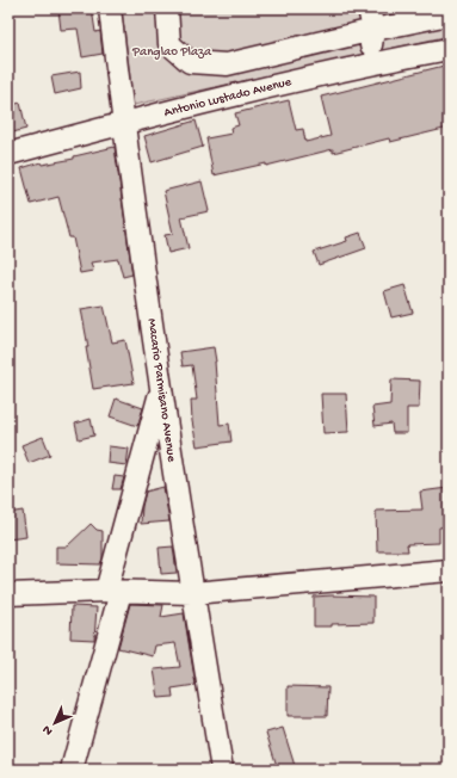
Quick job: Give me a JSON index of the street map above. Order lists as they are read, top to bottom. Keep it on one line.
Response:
{"streets":{"street":["Antonio Lustado Avenue","Macario Parmisano Avenue"]},"crossings":[["Antonio Lustado Avenue","Macario Parmisano Avenue"]],"parks":["Panglao Plaza"],"north":"bottom left"}
